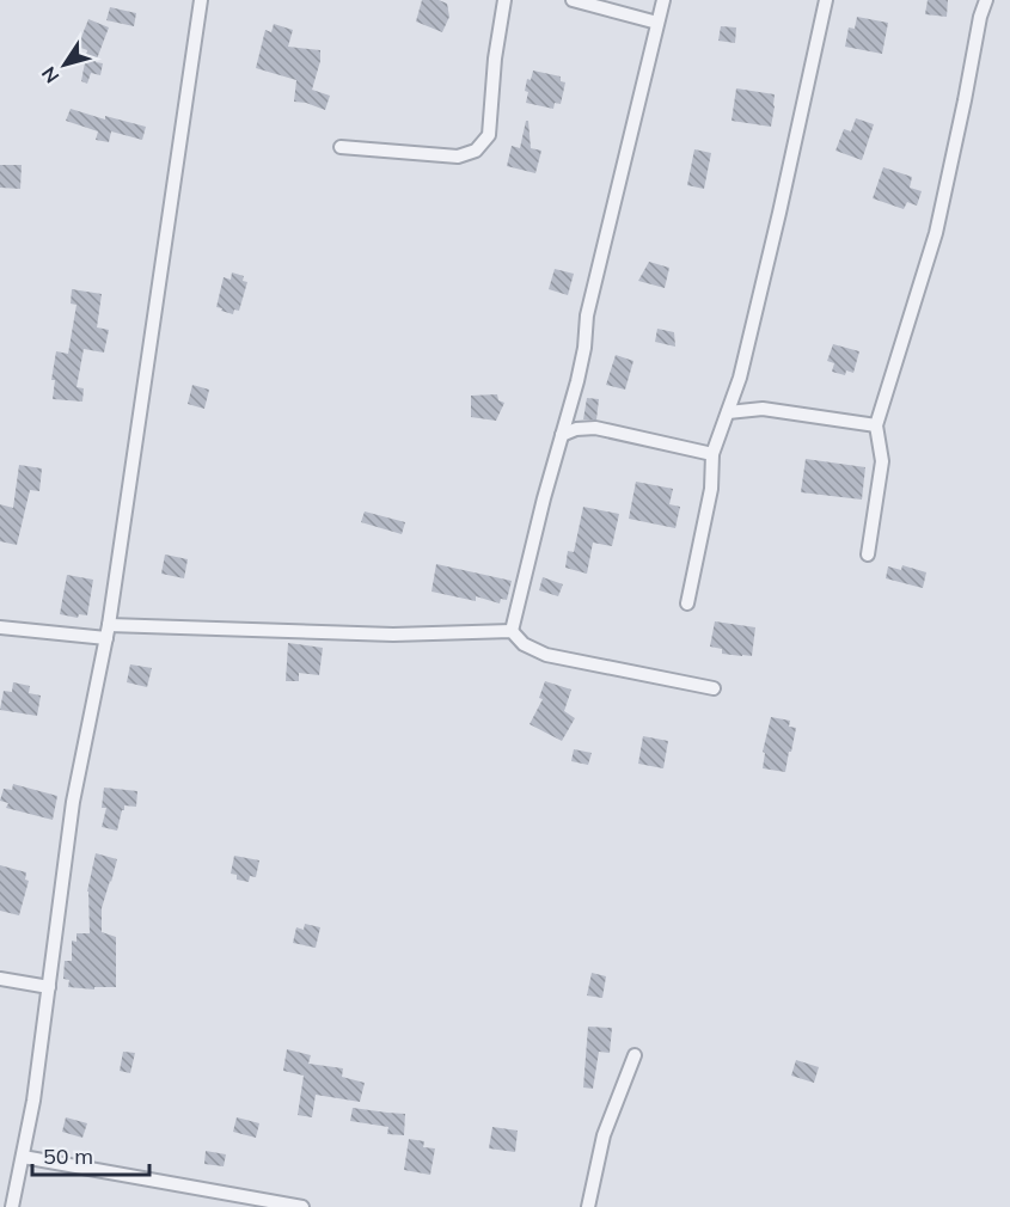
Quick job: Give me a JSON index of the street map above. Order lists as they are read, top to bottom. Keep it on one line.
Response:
{"scale_bar":"50 m","north":"bottom left"}
